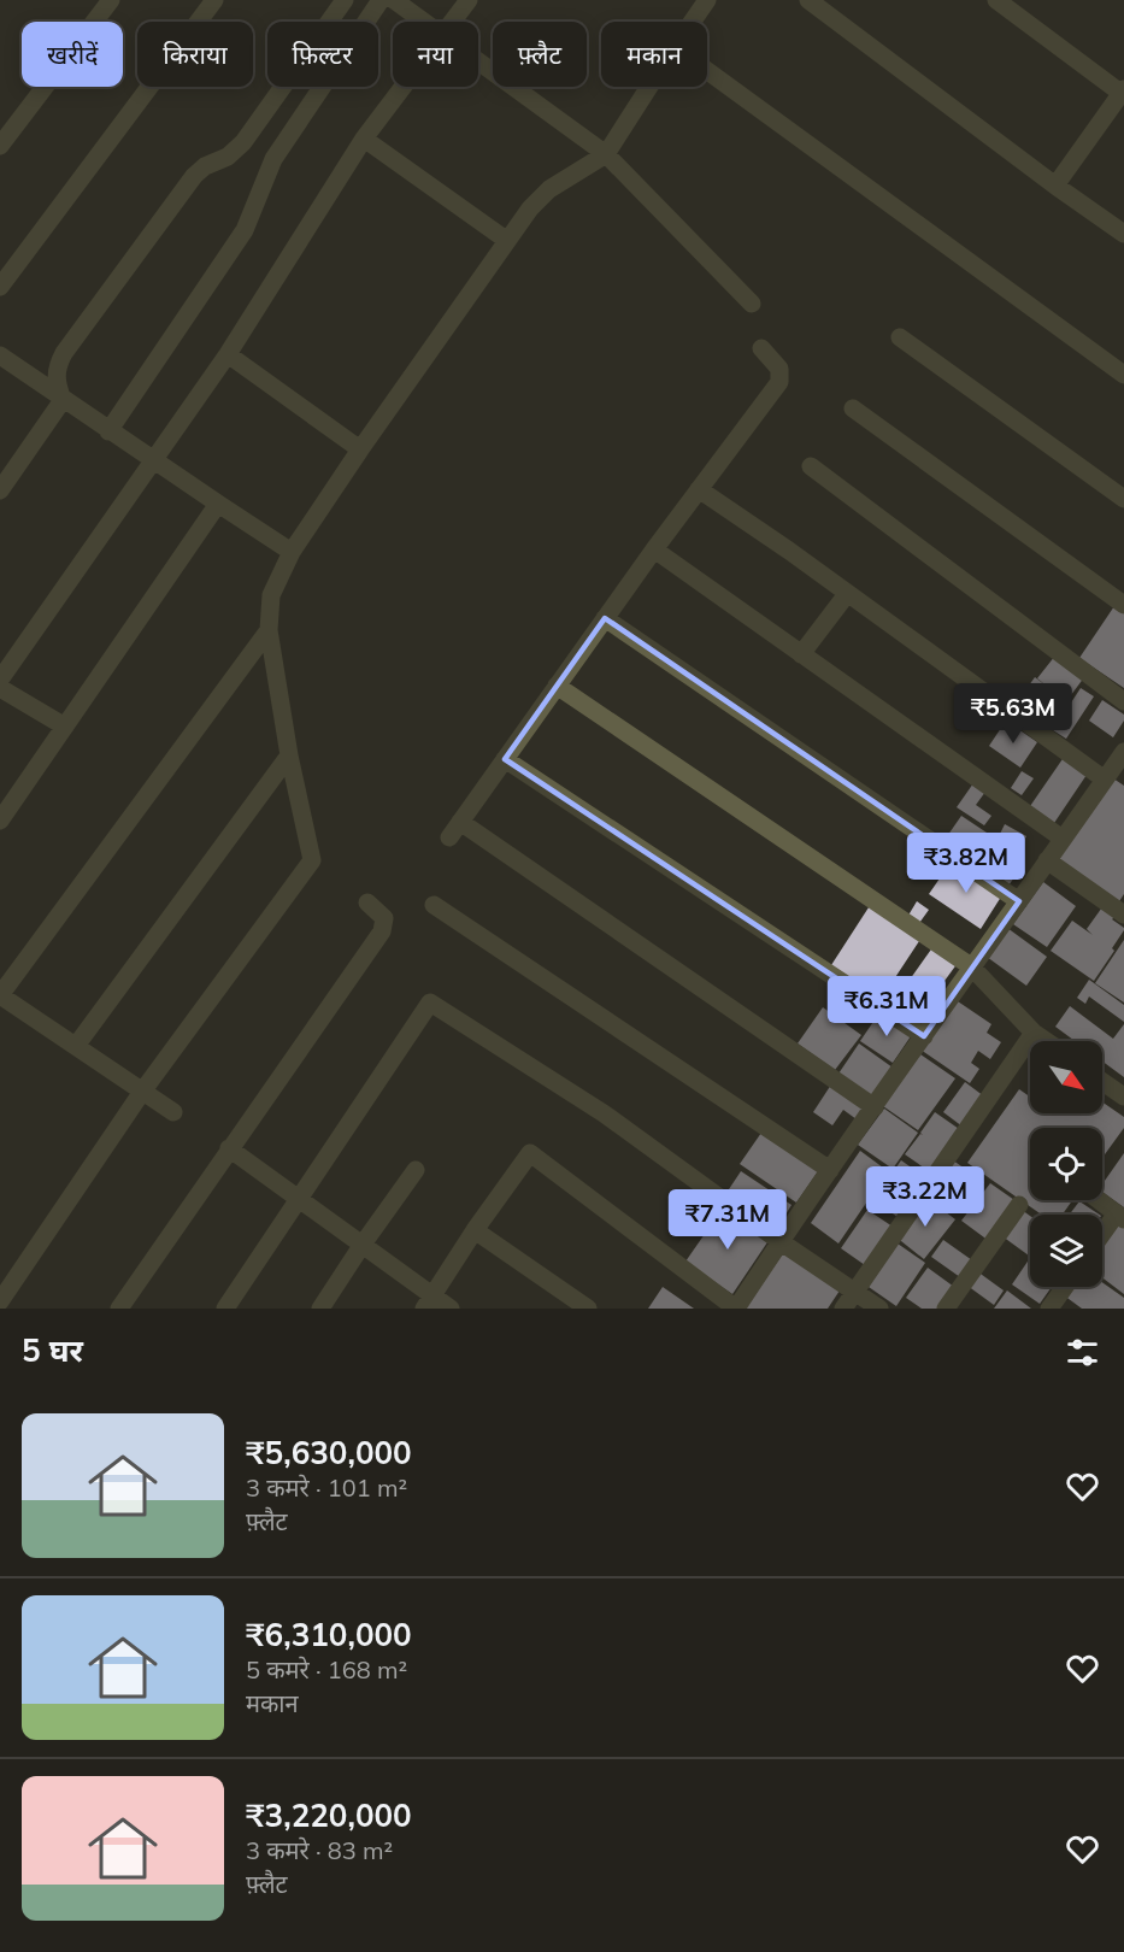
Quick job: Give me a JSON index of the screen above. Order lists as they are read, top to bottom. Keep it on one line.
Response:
{"north":"bottom right","page":{"chip":["खरीदें","किराया","फ़िल्टर","नया","फ़्लैट","मकान"],"price":["₹5.63M","₹3.82M","₹6.31M","₹3.22M","₹7.31M"],"heading":"5 घर","list":[{"name":"₹5,630,000","note":"3 कमरे · 101 m² · फ़्लैट"},{"name":"₹6,310,000","note":"5 कमरे · 168 m² · मकान"},{"name":"₹3,220,000","note":"3 कमरे · 83 m² · फ़्लैट"}]}}
